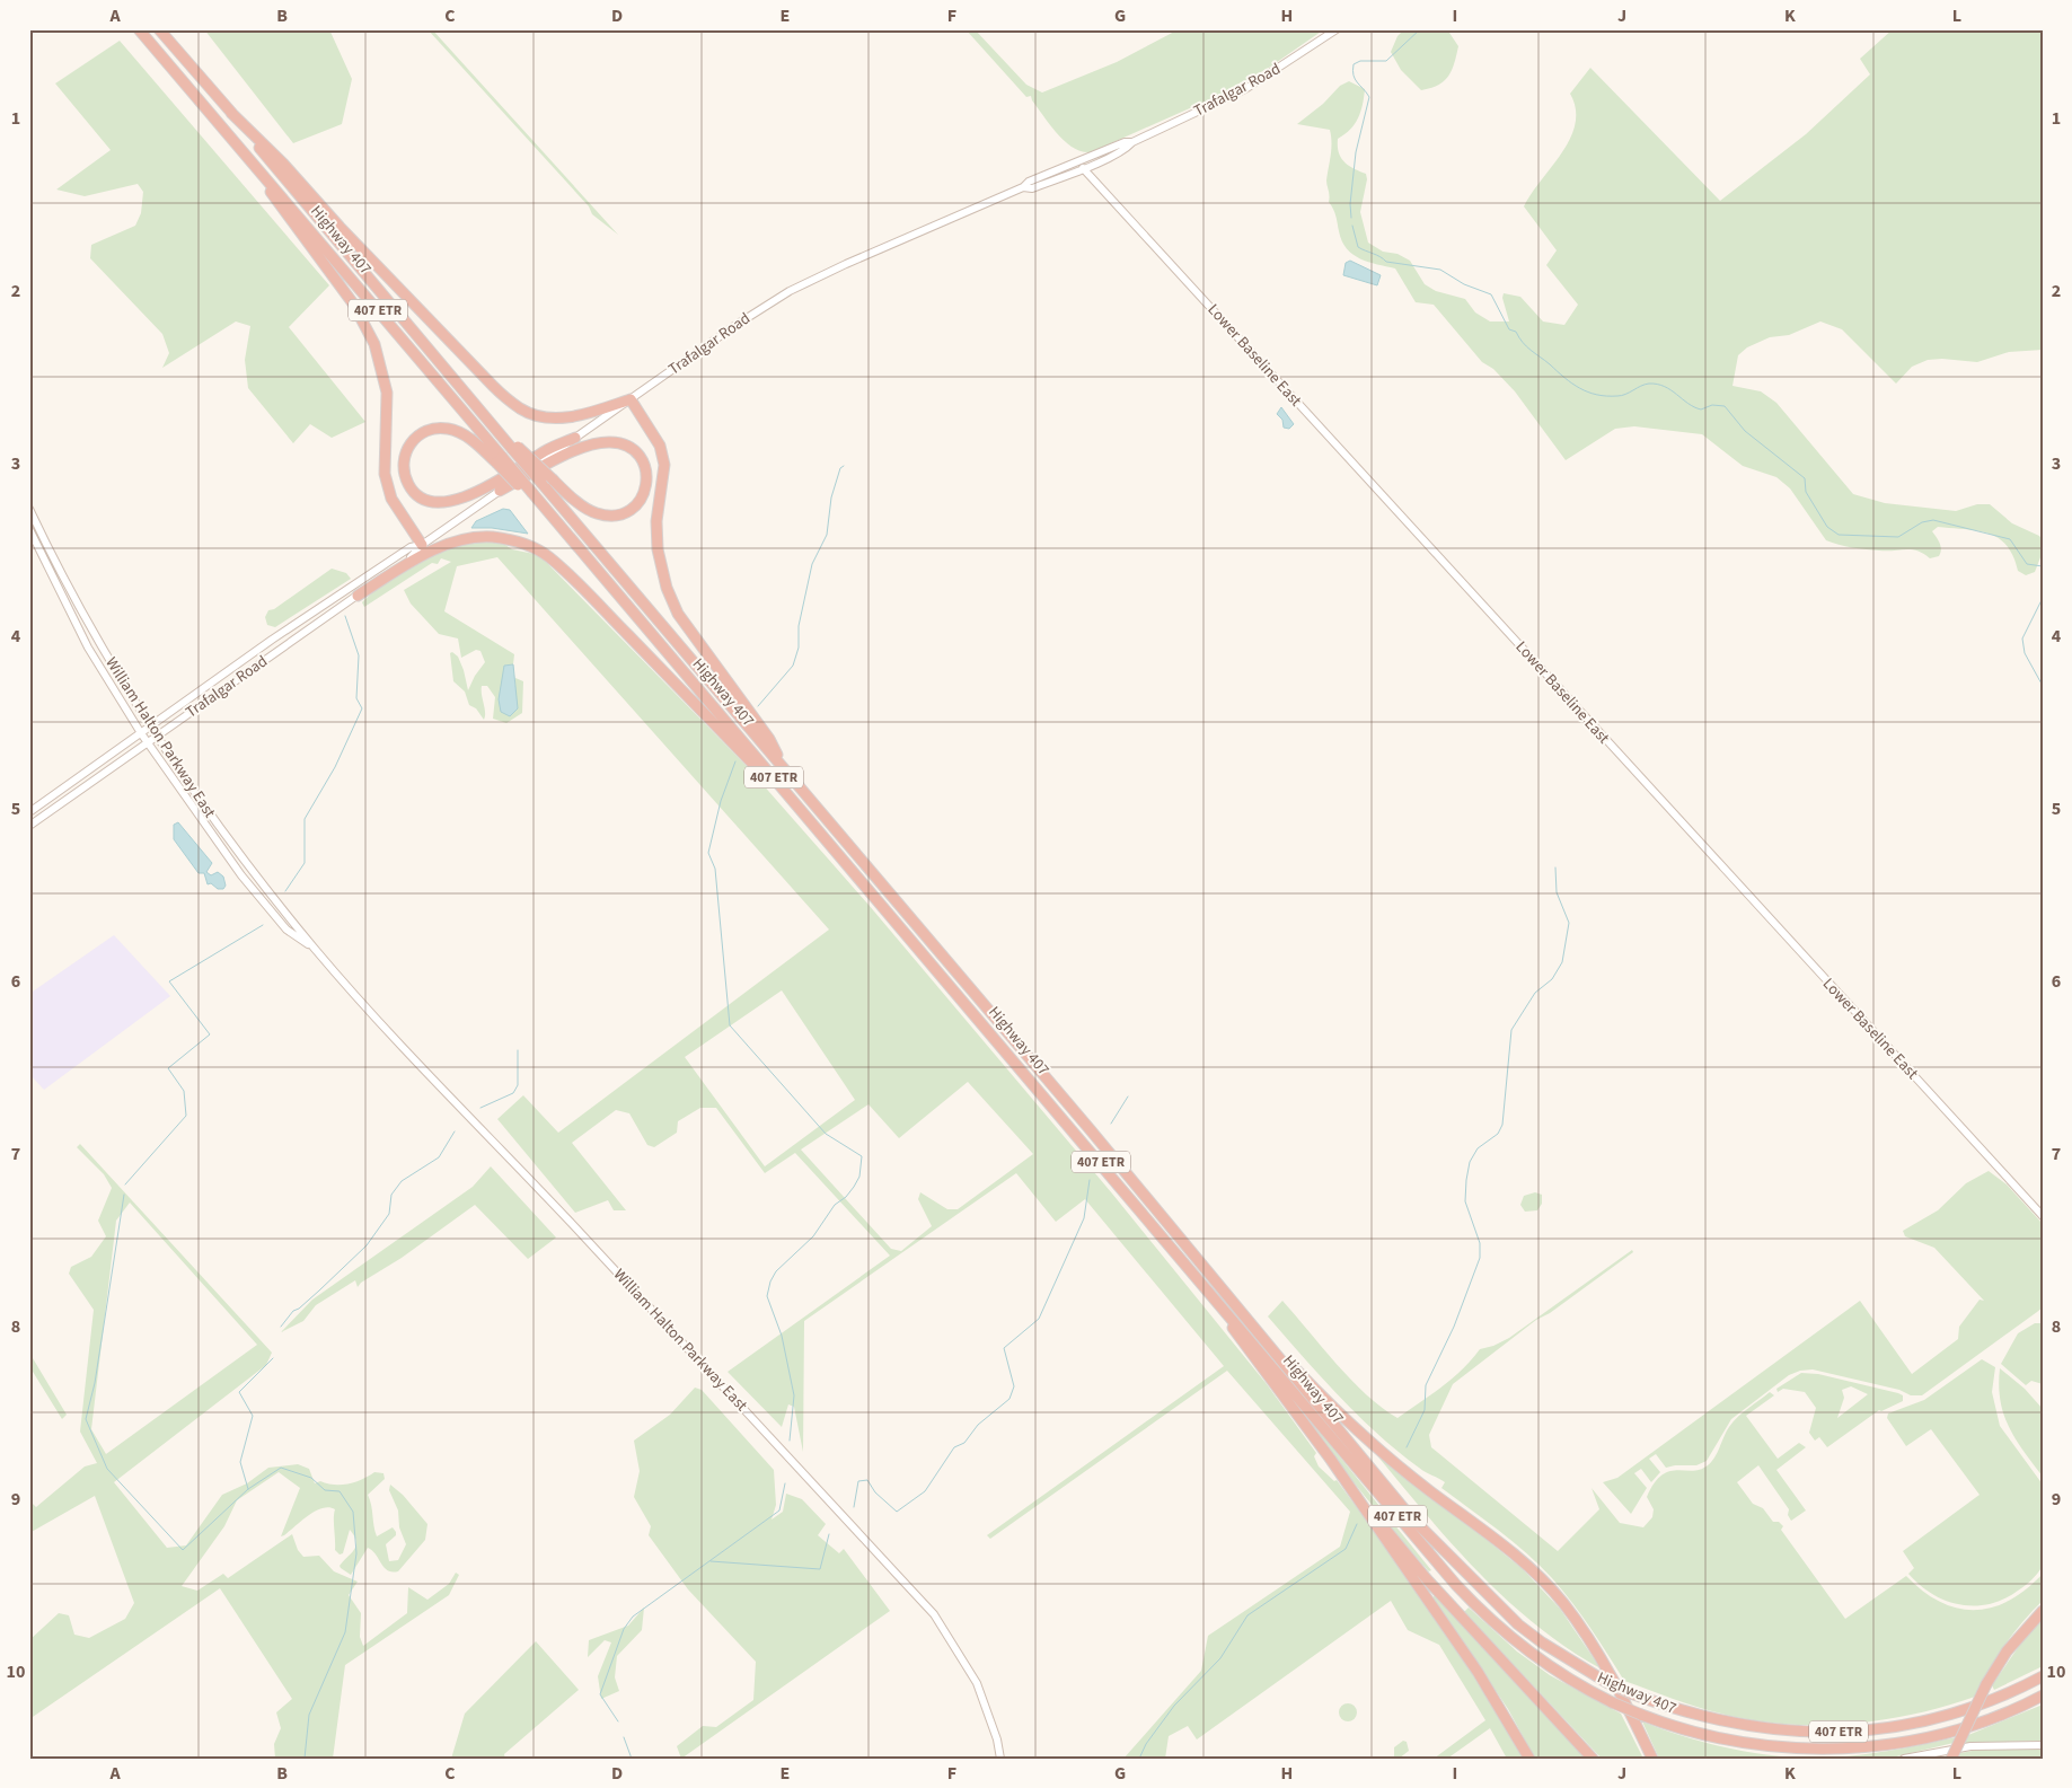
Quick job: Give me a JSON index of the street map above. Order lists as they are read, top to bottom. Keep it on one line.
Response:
{"streets":{"highway":["Highway 407","407 ETR"],"main road":["Trafalgar Road","Lower Baseline East","William Halton Parkway East"]},"crossings":[["Trafalgar Road","Lower Baseline East"],["Trafalgar Road","William Halton Parkway East"]],"grid":{"columns":["A","B","C","D","E","F","G","H","I","J","K","L"],"rows":["1","2","3","4","5","6","7","8","9","10"]}}
